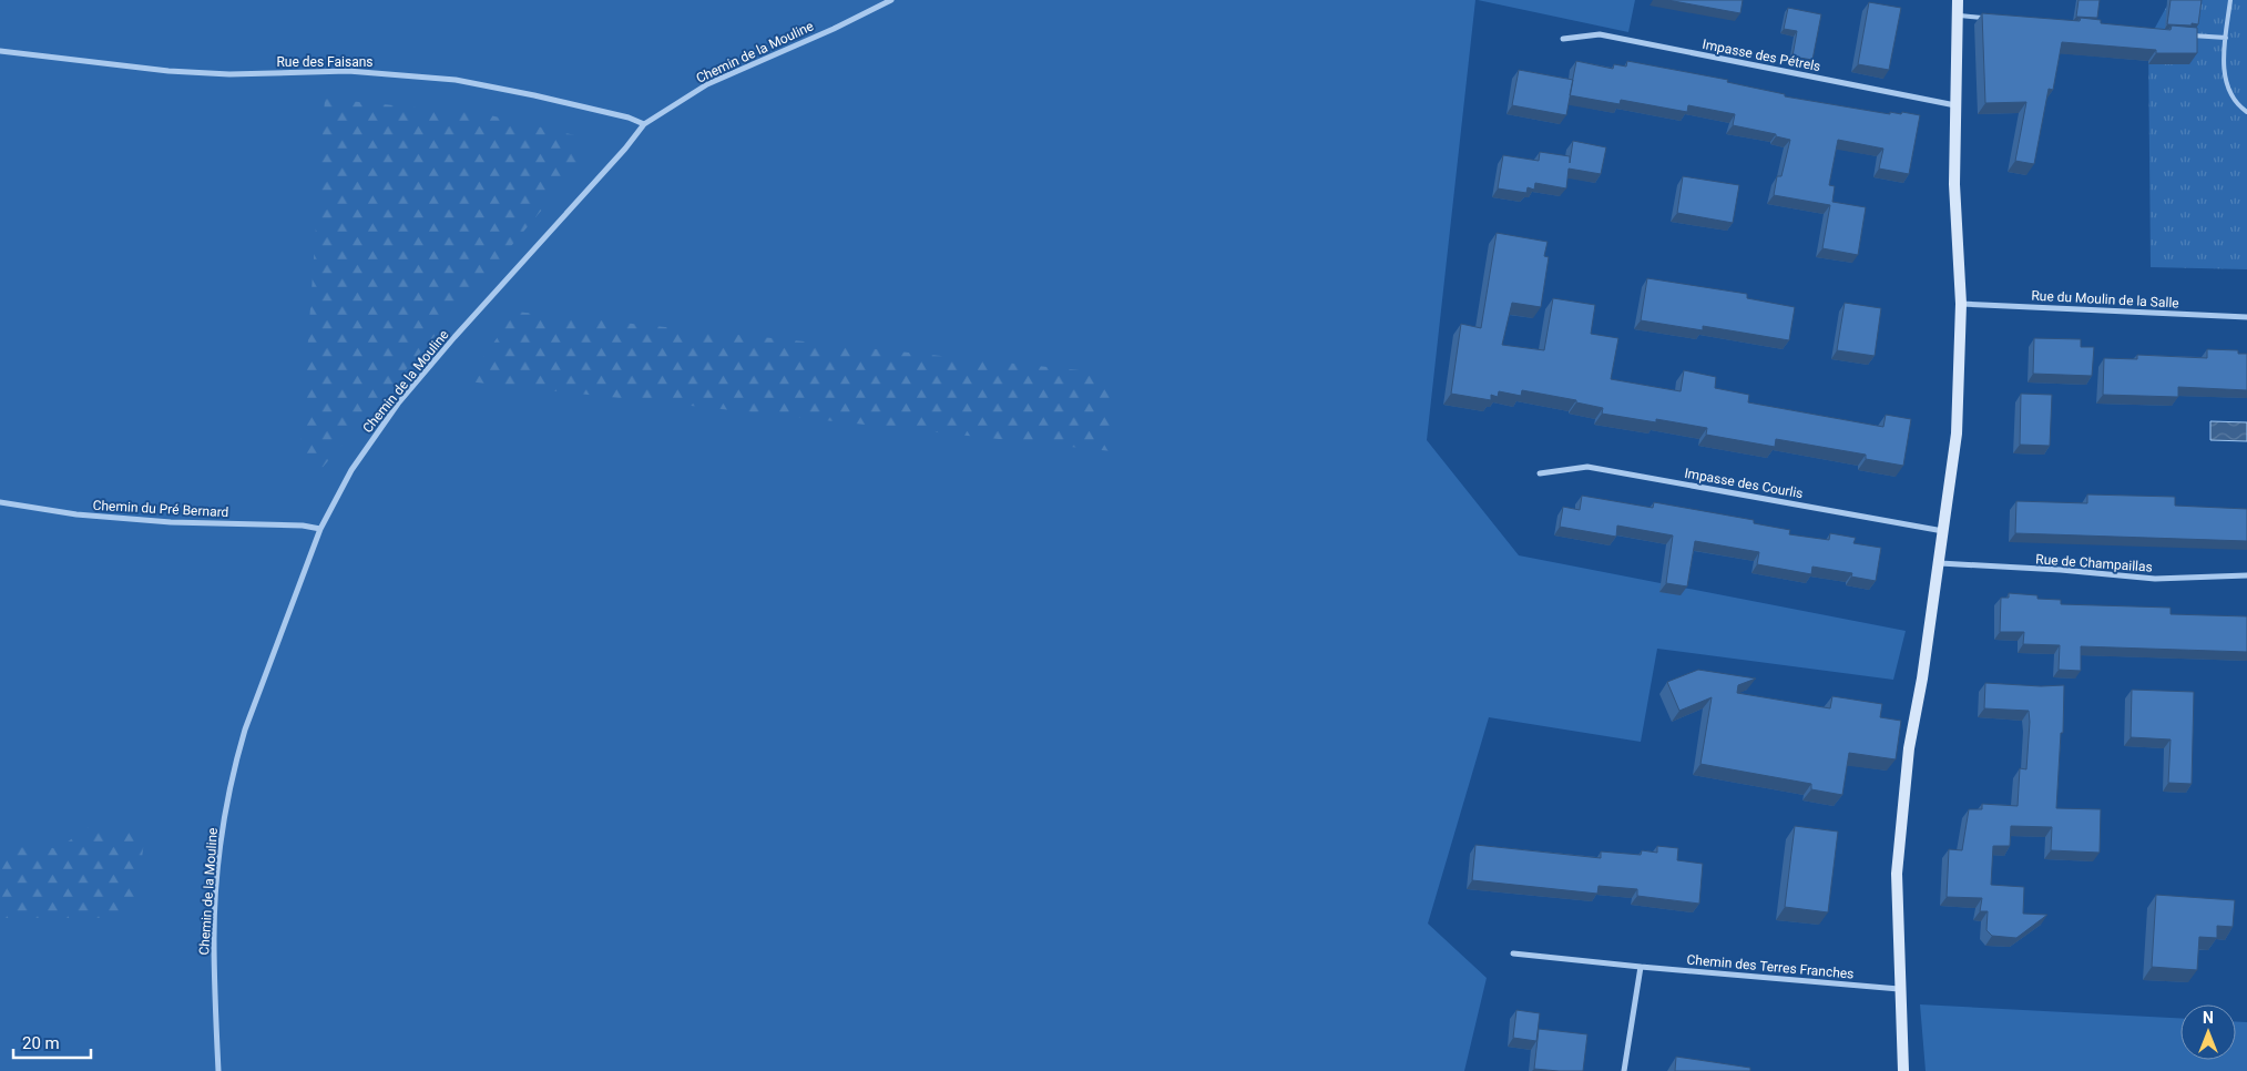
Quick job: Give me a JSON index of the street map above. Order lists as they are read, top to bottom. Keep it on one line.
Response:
{"streets":{"street":["Chemin de la Mouline","Impasse des Pétrels","Rue des Faisans","Rue du Moulin de la Salle","Impasse des Courlis","Chemin du Pré Bernard","Rue de Champaillas","Chemin des Terres Franches"]},"crossings":[["Chemin de la Mouline","Rue des Faisans"],["Chemin de la Mouline","Chemin du Pré Bernard"]],"scale_bar":"20 m","north":"top"}
